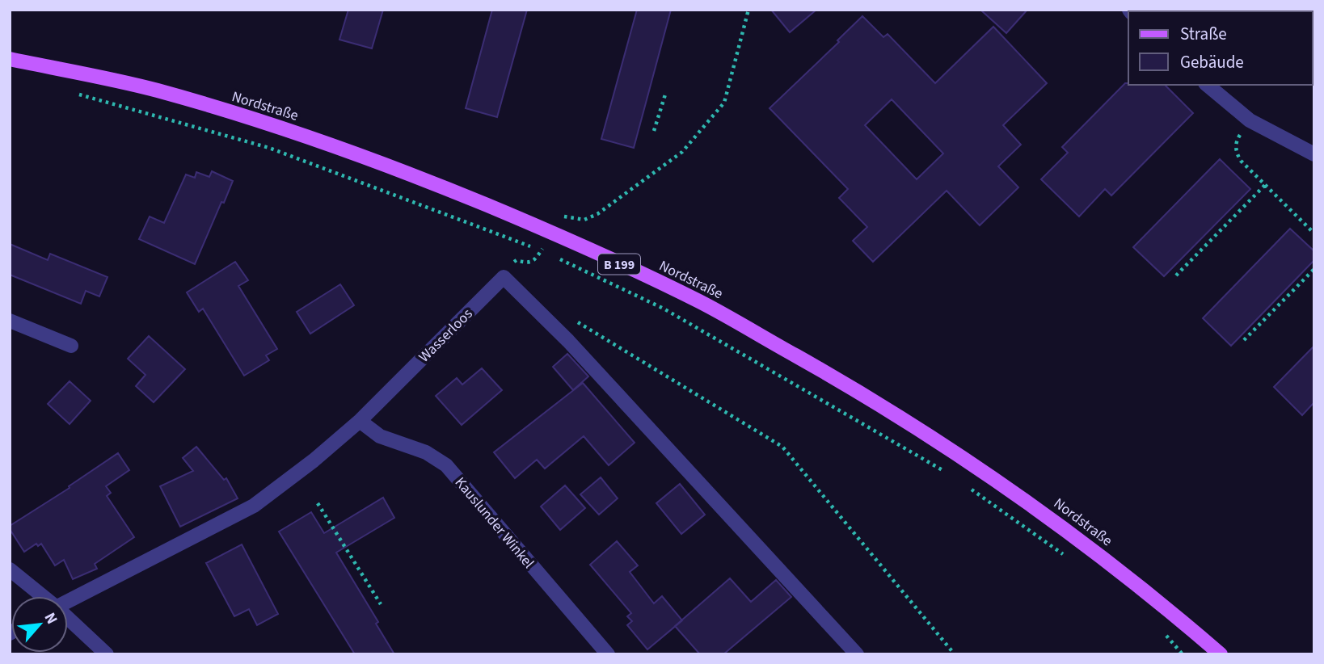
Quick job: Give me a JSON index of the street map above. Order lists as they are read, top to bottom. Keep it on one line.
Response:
{"streets":{"main road":["Nordstraße","B 199"],"street":["Wasserloos","Kauslunder Winkel"]},"crossings":[["Wasserloos","Kauslunder Winkel"]],"legend":["Straße","Gebäude"],"north":"top right"}
